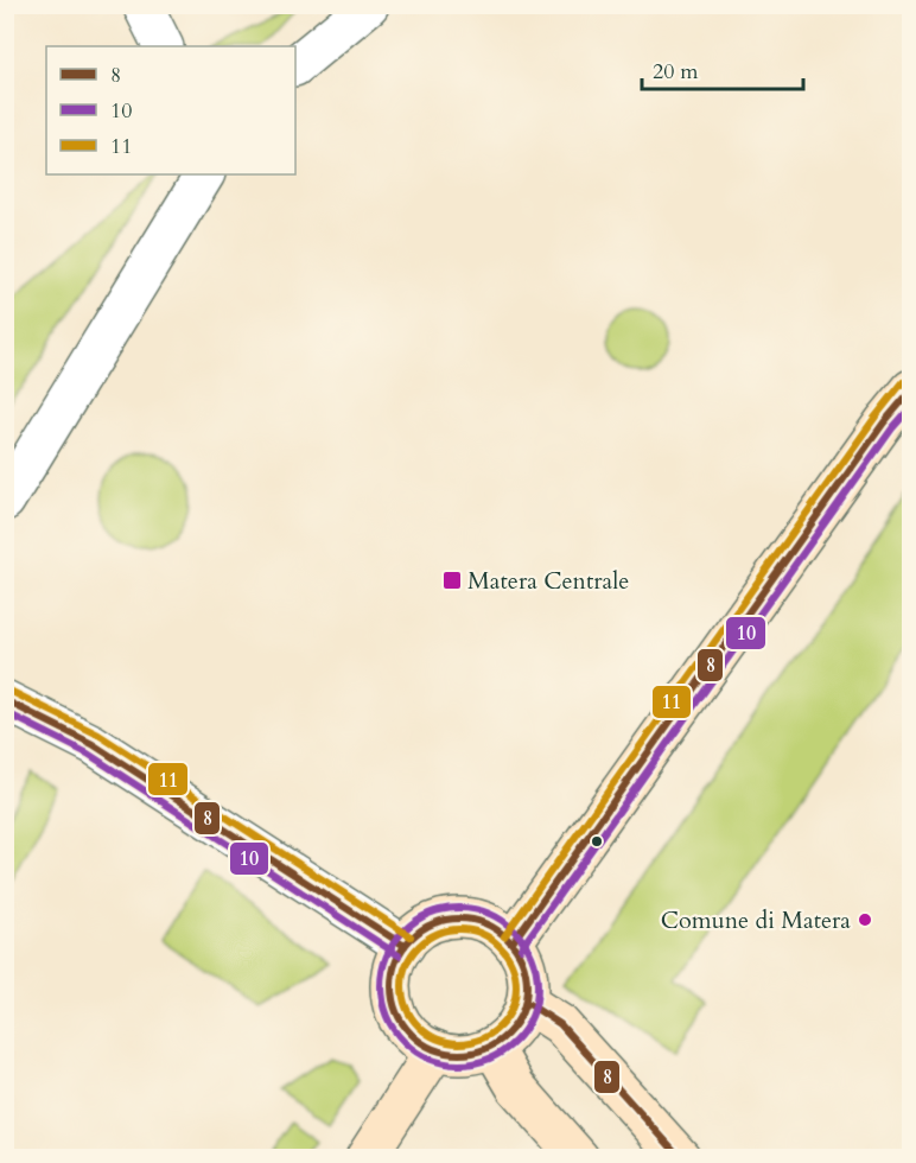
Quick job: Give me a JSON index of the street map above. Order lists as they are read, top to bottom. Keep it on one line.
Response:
{"places":{"transit":["Matera Centrale"],"other":["Comune di Matera"]},"lines":["transit line 11","transit line 8","transit line 10"],"legend":["8","10","11"],"scale_bar":"20 m"}
